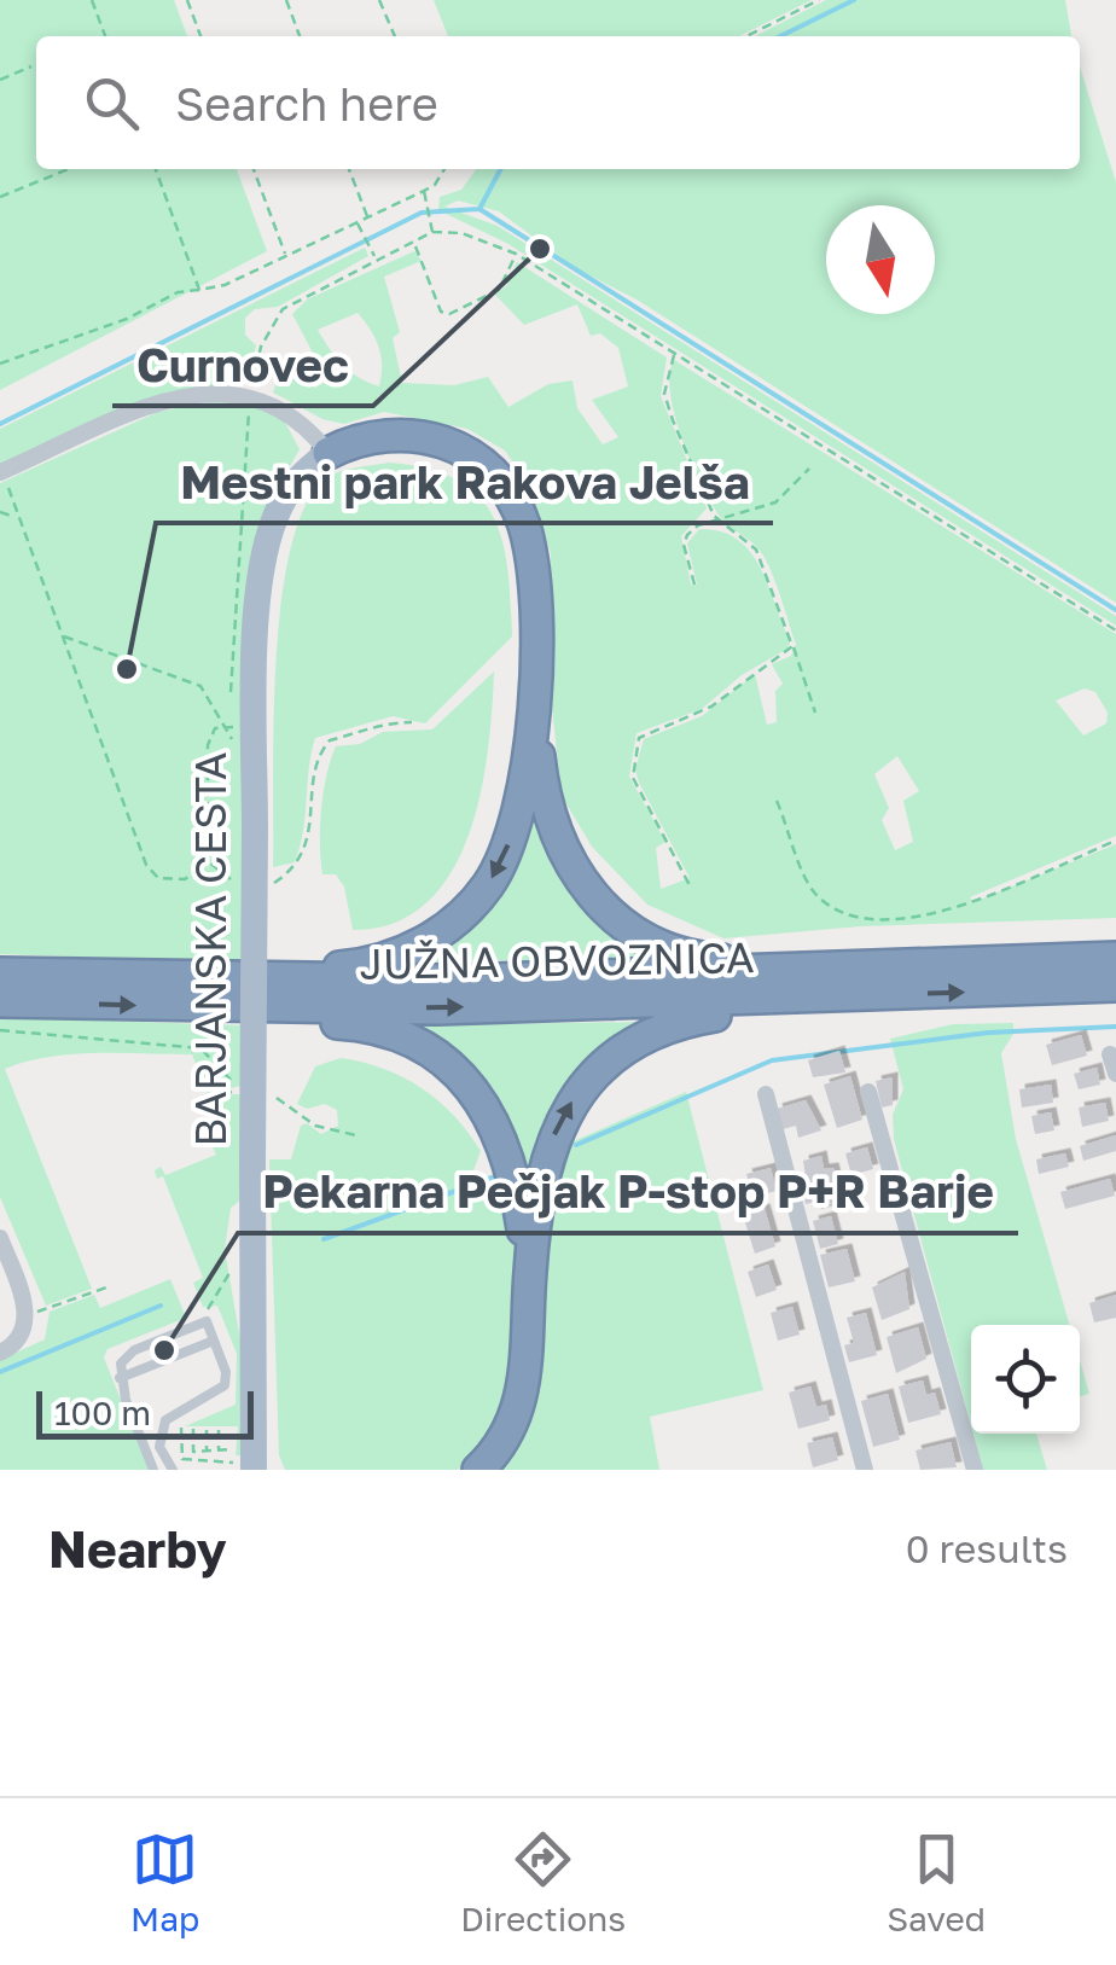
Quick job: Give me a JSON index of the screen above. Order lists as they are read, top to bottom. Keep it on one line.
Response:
{"streets":{"highway":["JUŽNA OBVOZNICA"],"main road":["BARJANSKA CESTA"]},"places":["Curnovec","Mestni park Rakova Jelša","Pekarna Pečjak P-stop P+R Barje"],"scale_bar":"100 m","north":"bottom","page":{"search":"Search here","scale":"100 m","heading":["Nearby","0 results"],"nav":["Map","Directions","Saved"]}}
